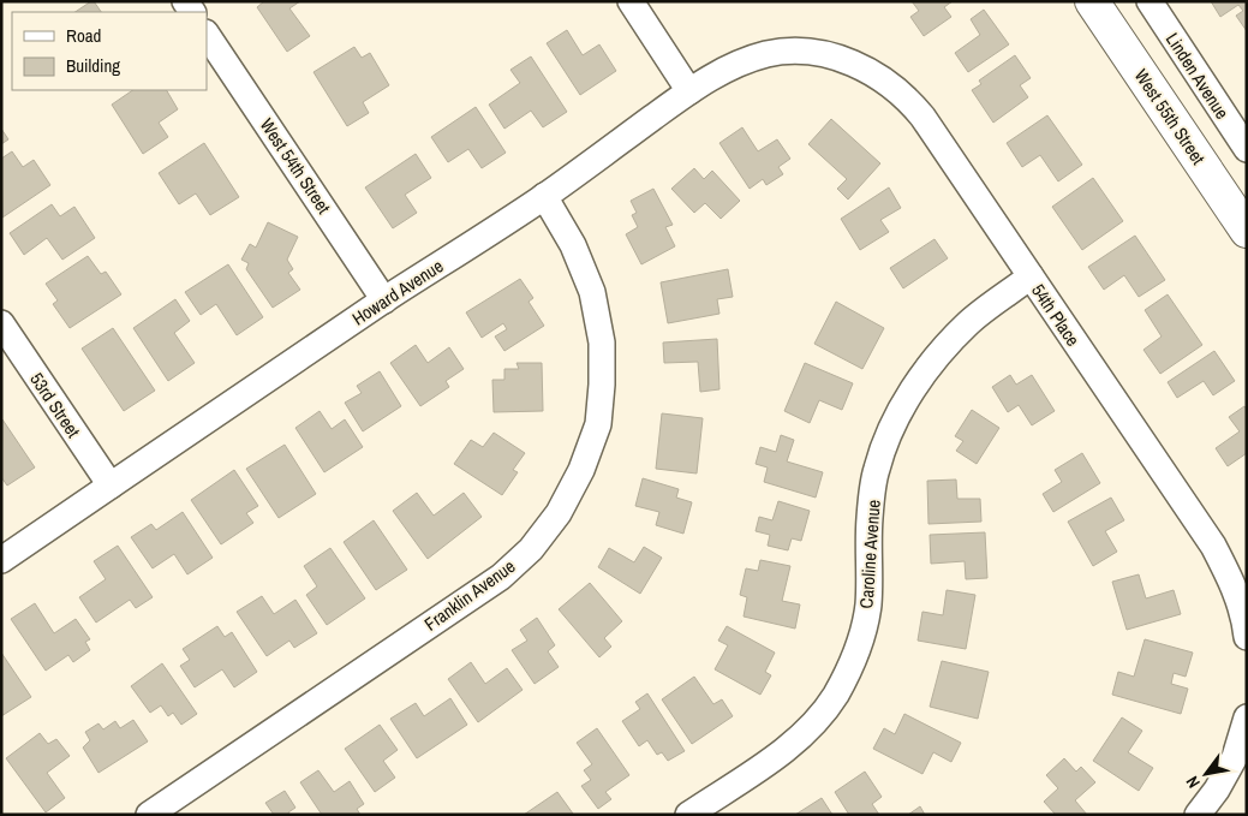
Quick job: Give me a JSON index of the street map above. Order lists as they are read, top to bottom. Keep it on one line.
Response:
{"streets":{"main road":["West 55th Street"],"street":["Linden Avenue","West 54th Street","Howard Avenue","54th Place","53rd Street","Caroline Avenue","Franklin Avenue"]},"crossings":[["West 54th Street","Howard Avenue"],["Howard Avenue","54th Place"],["Howard Avenue","53rd Street"],["Howard Avenue","Franklin Avenue"],["54th Place","Caroline Avenue"]],"legend":["Road","Building"],"north":"bottom left"}
